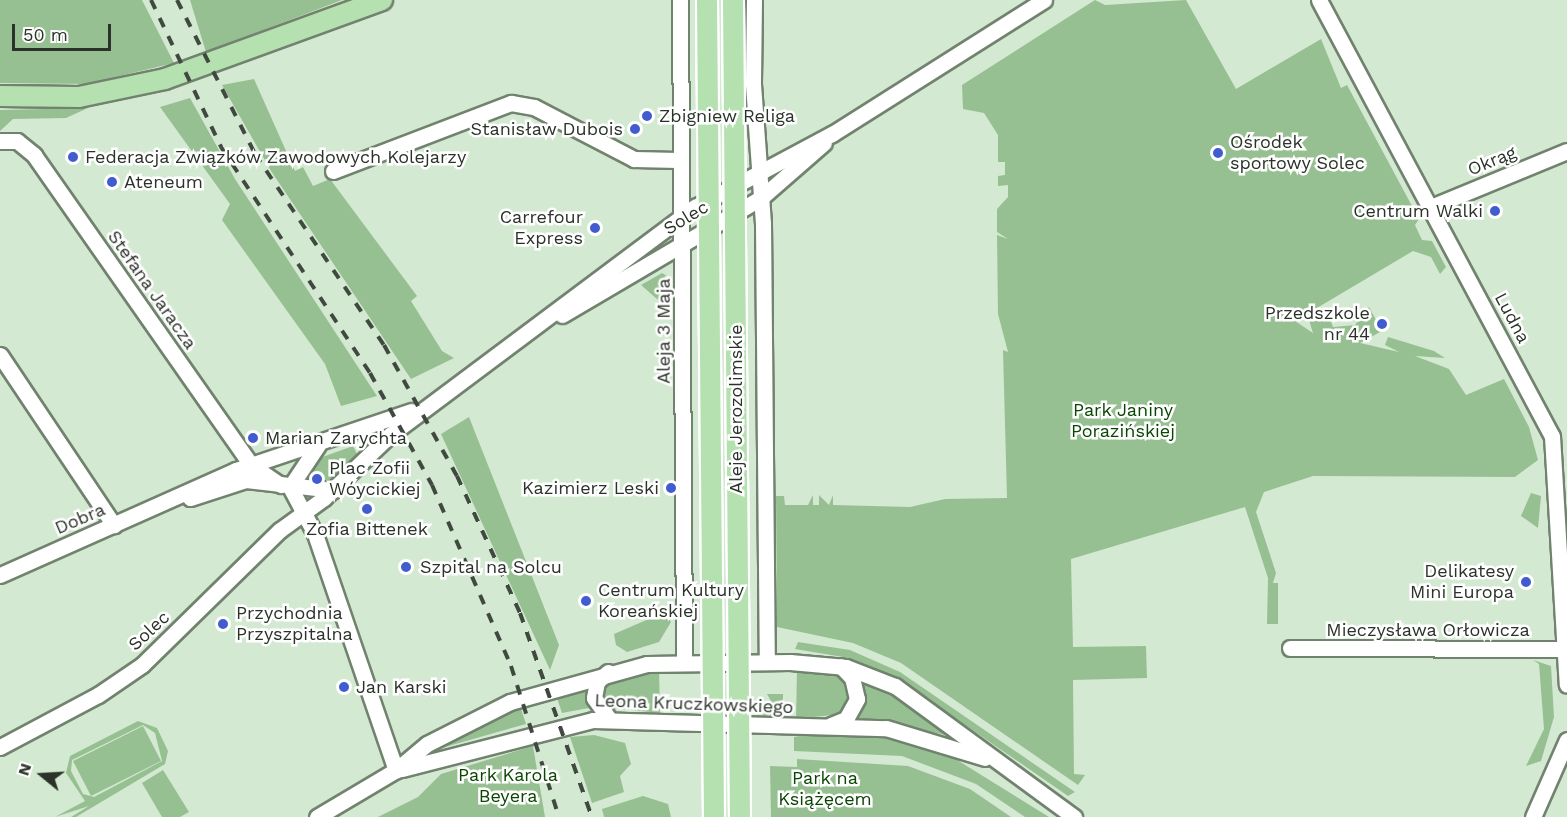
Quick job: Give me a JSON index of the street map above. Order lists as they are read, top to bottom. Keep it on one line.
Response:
{"streets":{"main road":["Aleje Jerozolimskie"],"street":["Okrąg","Solec","Stefana Jaracza","Ludna","Aleja 3 Maja","Dobra","Mieczysława Orłowicza","Leona Kruczkowskiego"]},"crossings":[["Okrąg","Ludna"],["Solec","Aleja 3 Maja"],["Stefana Jaracza","Dobra"],["Ludna","Mieczysława Orłowicza"],["Aleja 3 Maja","Leona Kruczkowskiego"]],"parks":["Park Janiny Porazińskiej","Park Karola Beyera","Park na Książęcem"],"places":["Zbigniew Religa","Stanisław Dubois","Ośrodek sportowy Solec","Federacja Związków Zawodowych Kolejarzy","Ateneum","Centrum Walki","Carrefour Express","Przedszkole nr 44","Marian Zarychta","Plac Zofii Wóycickiej","Kazimierz Leski","Zofia Bittenek","Szpital na Solcu","Delikatesy Mini Europa","Centrum Kultury Koreańskiej","Przychodnia Przyszpitalna","Jan Karski"],"scale_bar":"50 m","north":"left"}
